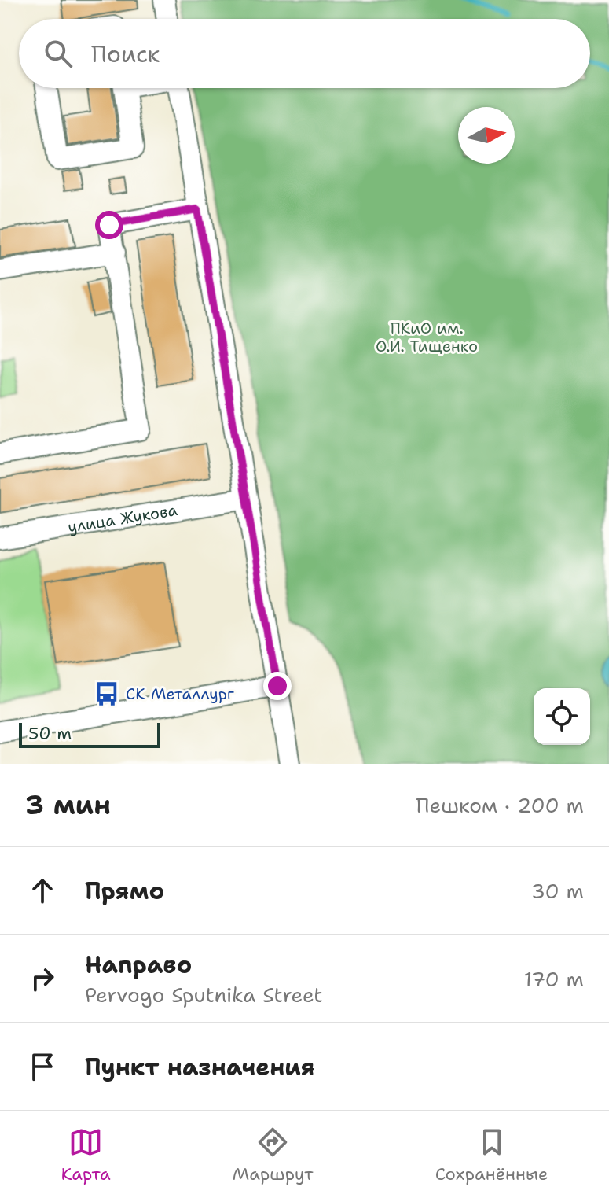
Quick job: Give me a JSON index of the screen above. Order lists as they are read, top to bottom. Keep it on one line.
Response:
{"streets":{"street":["улица Жукова"]},"parks":["ПКиО им. О.И. Тищенко"],"places":{"bus stop":["СК Металлург"]},"scale_bar":"50 m","north":"right","page":{"search":"Поиск","scale":"50 m","heading":["3 мин","Пешком · 200 m"],"list":[["Прямо","30 m"],["Направо","Pervogo Sputnika Street","170 m"],"Пункт назначения"],"nav":["Карта","Маршрут","Сохранённые"]}}
